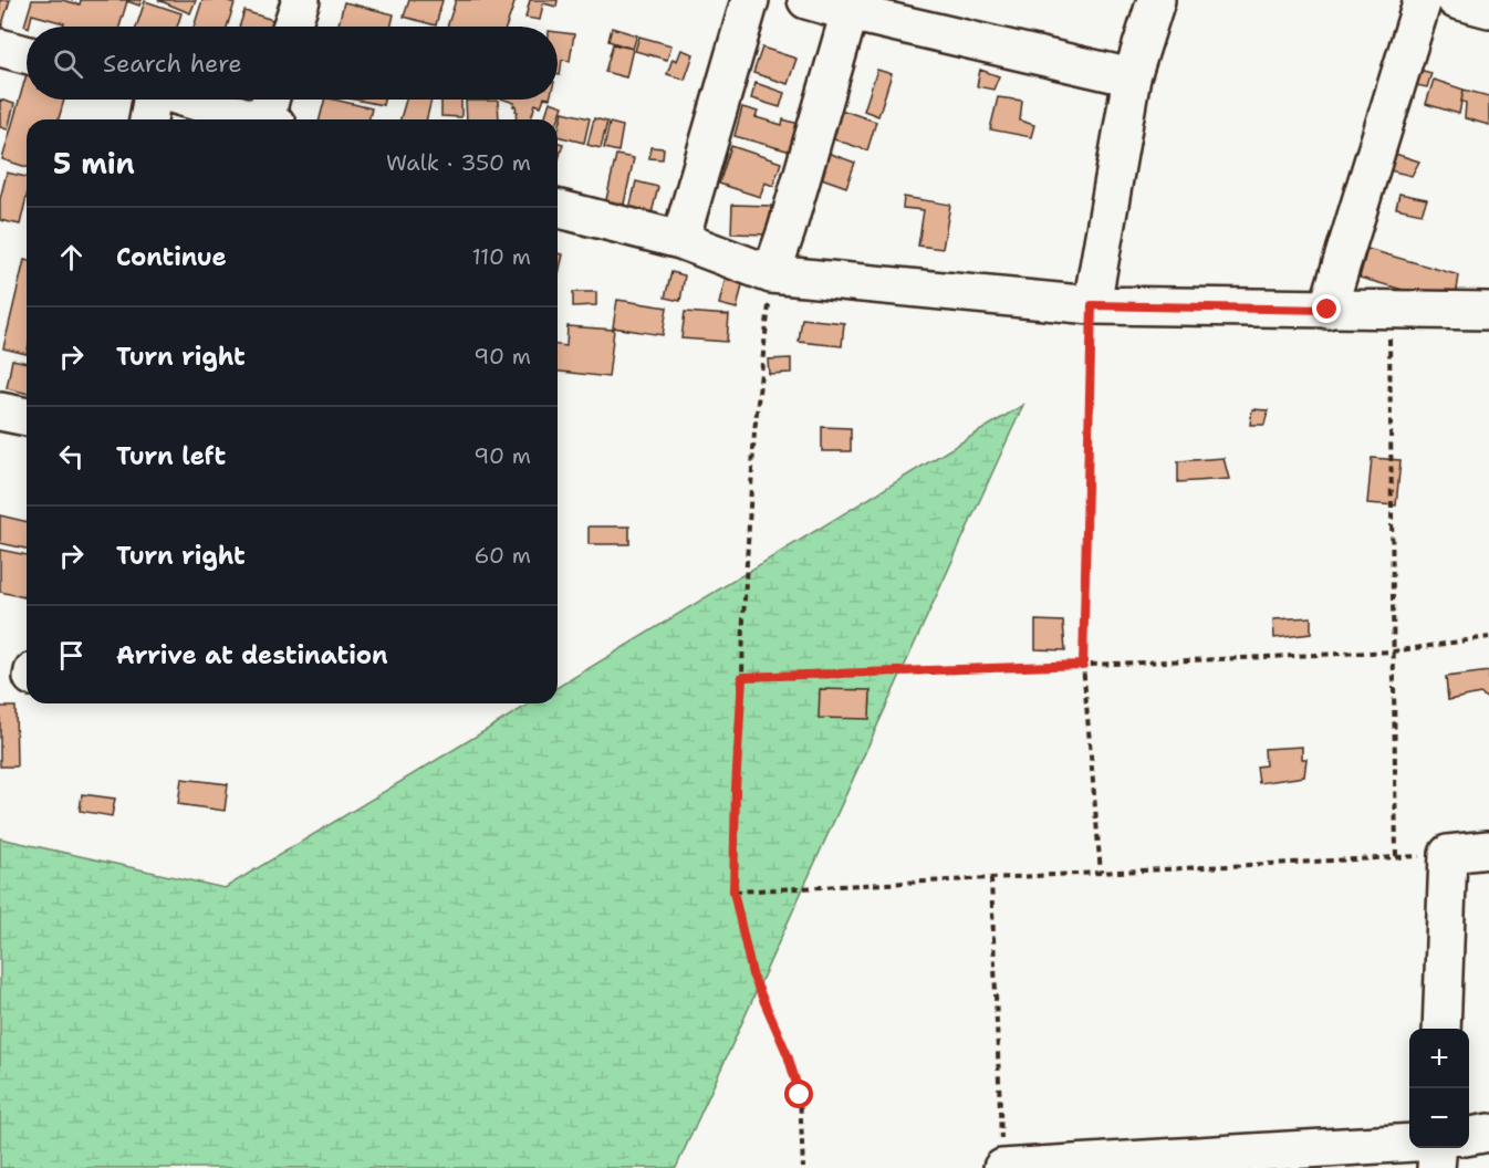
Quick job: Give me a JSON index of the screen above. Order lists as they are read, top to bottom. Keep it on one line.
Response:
{"page":{"search":"Search here","heading":["5 min","Walk · 350 m"],"list":[["Continue","110 m"],["Turn right","90 m"],["Turn left","90 m"],["Turn right","60 m"],"Arrive at destination"],"map_buttons":["+","−"]}}
